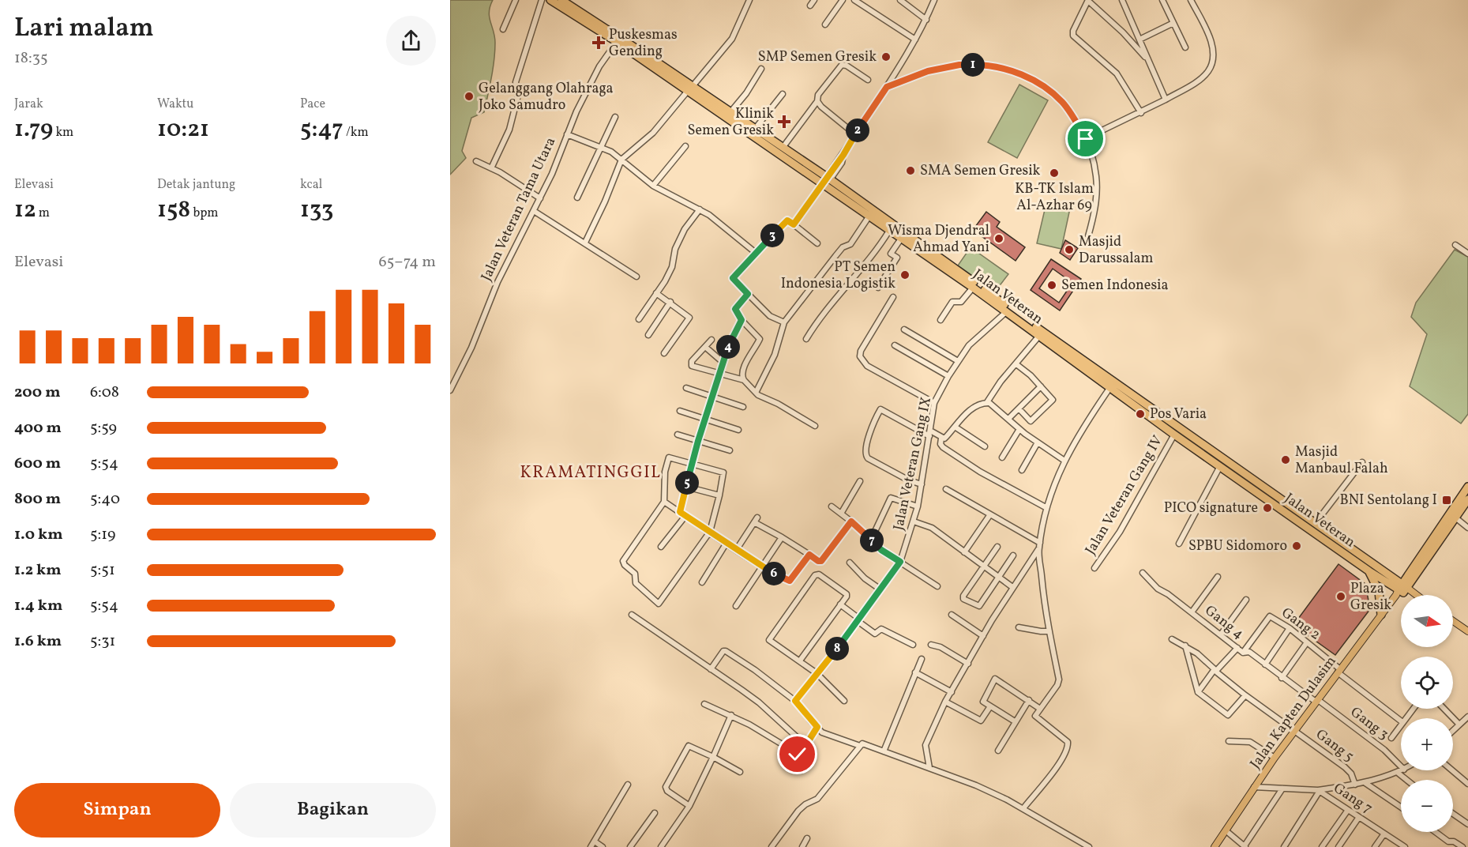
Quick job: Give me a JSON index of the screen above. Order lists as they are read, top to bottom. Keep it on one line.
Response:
{"streets":{"highway":["Jalan Veteran"],"main road":["Jalan Kapten Dulasim"],"street":["Jalan Veteran Tama Utara","Jalan Veteran Gang IX","Jalan Veteran Gang IV","Gang 4","Gang 2","Gang 3","Gang 5","Gang 7"]},"crossings":[["Jalan Veteran Tama Utara","Jalan Veteran"],["Jalan Veteran","Jalan Veteran Gang IX"],["Jalan Veteran","Jalan Veteran Gang IV"],["Jalan Veteran","Jalan Kapten Dulasim"],["Gang 4","Gang 2"],["Gang 4","Jalan Kapten Dulasim"],["Gang 4","Gang 3"],["Gang 2","Jalan Kapten Dulasim"],["Jalan Kapten Dulasim","Gang 3"],["Jalan Kapten Dulasim","Gang 5"],["Jalan Kapten Dulasim","Gang 7"]],"districts":["KRAMATINGGIL"],"places":{"health":["Puskesmas Gending","Klinik Semen Gresik"],"other":["SMP Semen Gresik","Gelanggang Olahraga Joko Samudro","SMA Semen Gresik","KB-TK Islam Al-Azhar 69","Wisma Djendral Ahmad Yani","Masjid Darussalam","PT Semen Indonesia Logistik","Semen Indonesia","Pos Varia","Masjid Manbaul Falah","PICO signature","SPBU Sidomoro","Plaza Gresik"],"transit":["BNI Sentolang I"]},"north":"right","page":{"heading":["Lari malam","18:35"],"pins":["1","2","3","4","5","7","6","8"],"stats":[["Jarak","1.79 km"],["Waktu","10:21"],["Pace","5:47 /km"],["Elevasi","12 m"],["Detak jantung","158 bpm"],["kcal","133"]],"chart":["Elevasi","65–74 m"],"list":[{"name":"200 m","note":"6:08"},{"name":"400 m","note":"5:59"},{"name":"600 m","note":"5:54"},{"name":"800 m","note":"5:40"},{"name":"1.0 km","note":"5:19"},{"name":"1.2 km","note":"5:51"},{"name":"1.4 km","note":"5:54"},{"name":"1.6 km","note":"5:31"}],"map_buttons":["+","−"],"buttons":["Simpan","Bagikan"]}}
